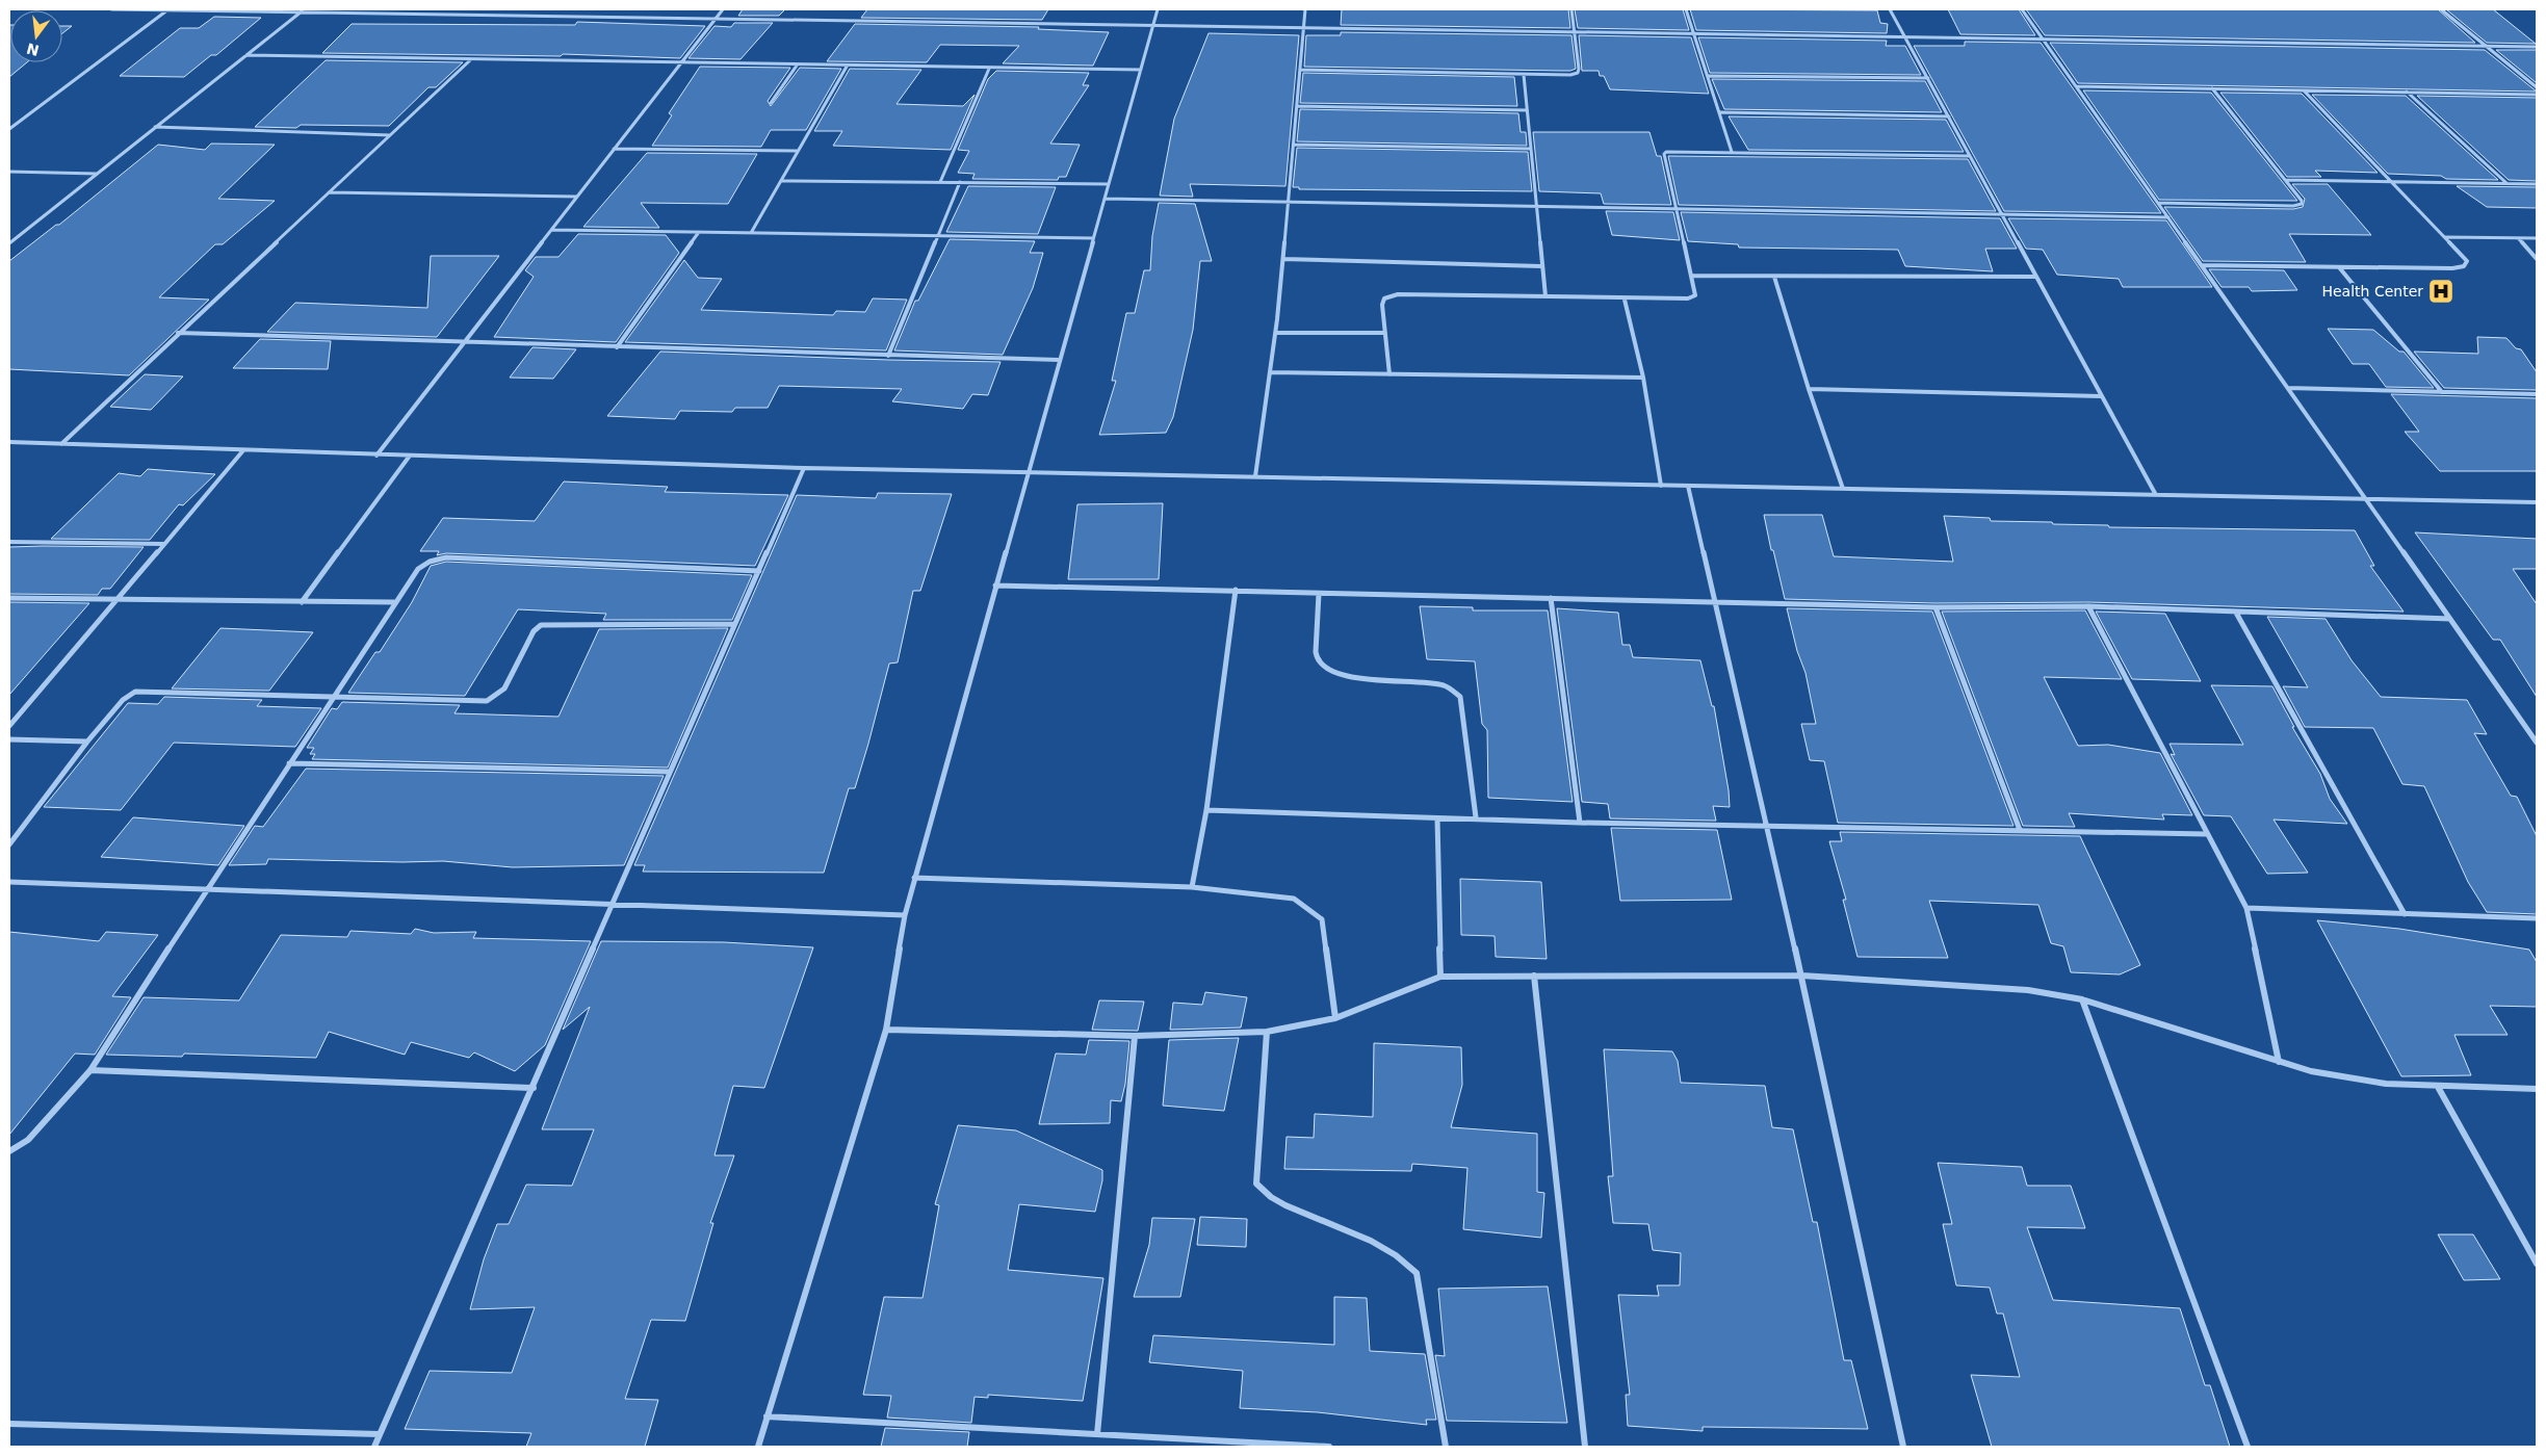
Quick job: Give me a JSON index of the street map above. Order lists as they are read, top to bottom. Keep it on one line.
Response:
{"places":{"hospital":["Health Center"]},"north":"bottom"}
